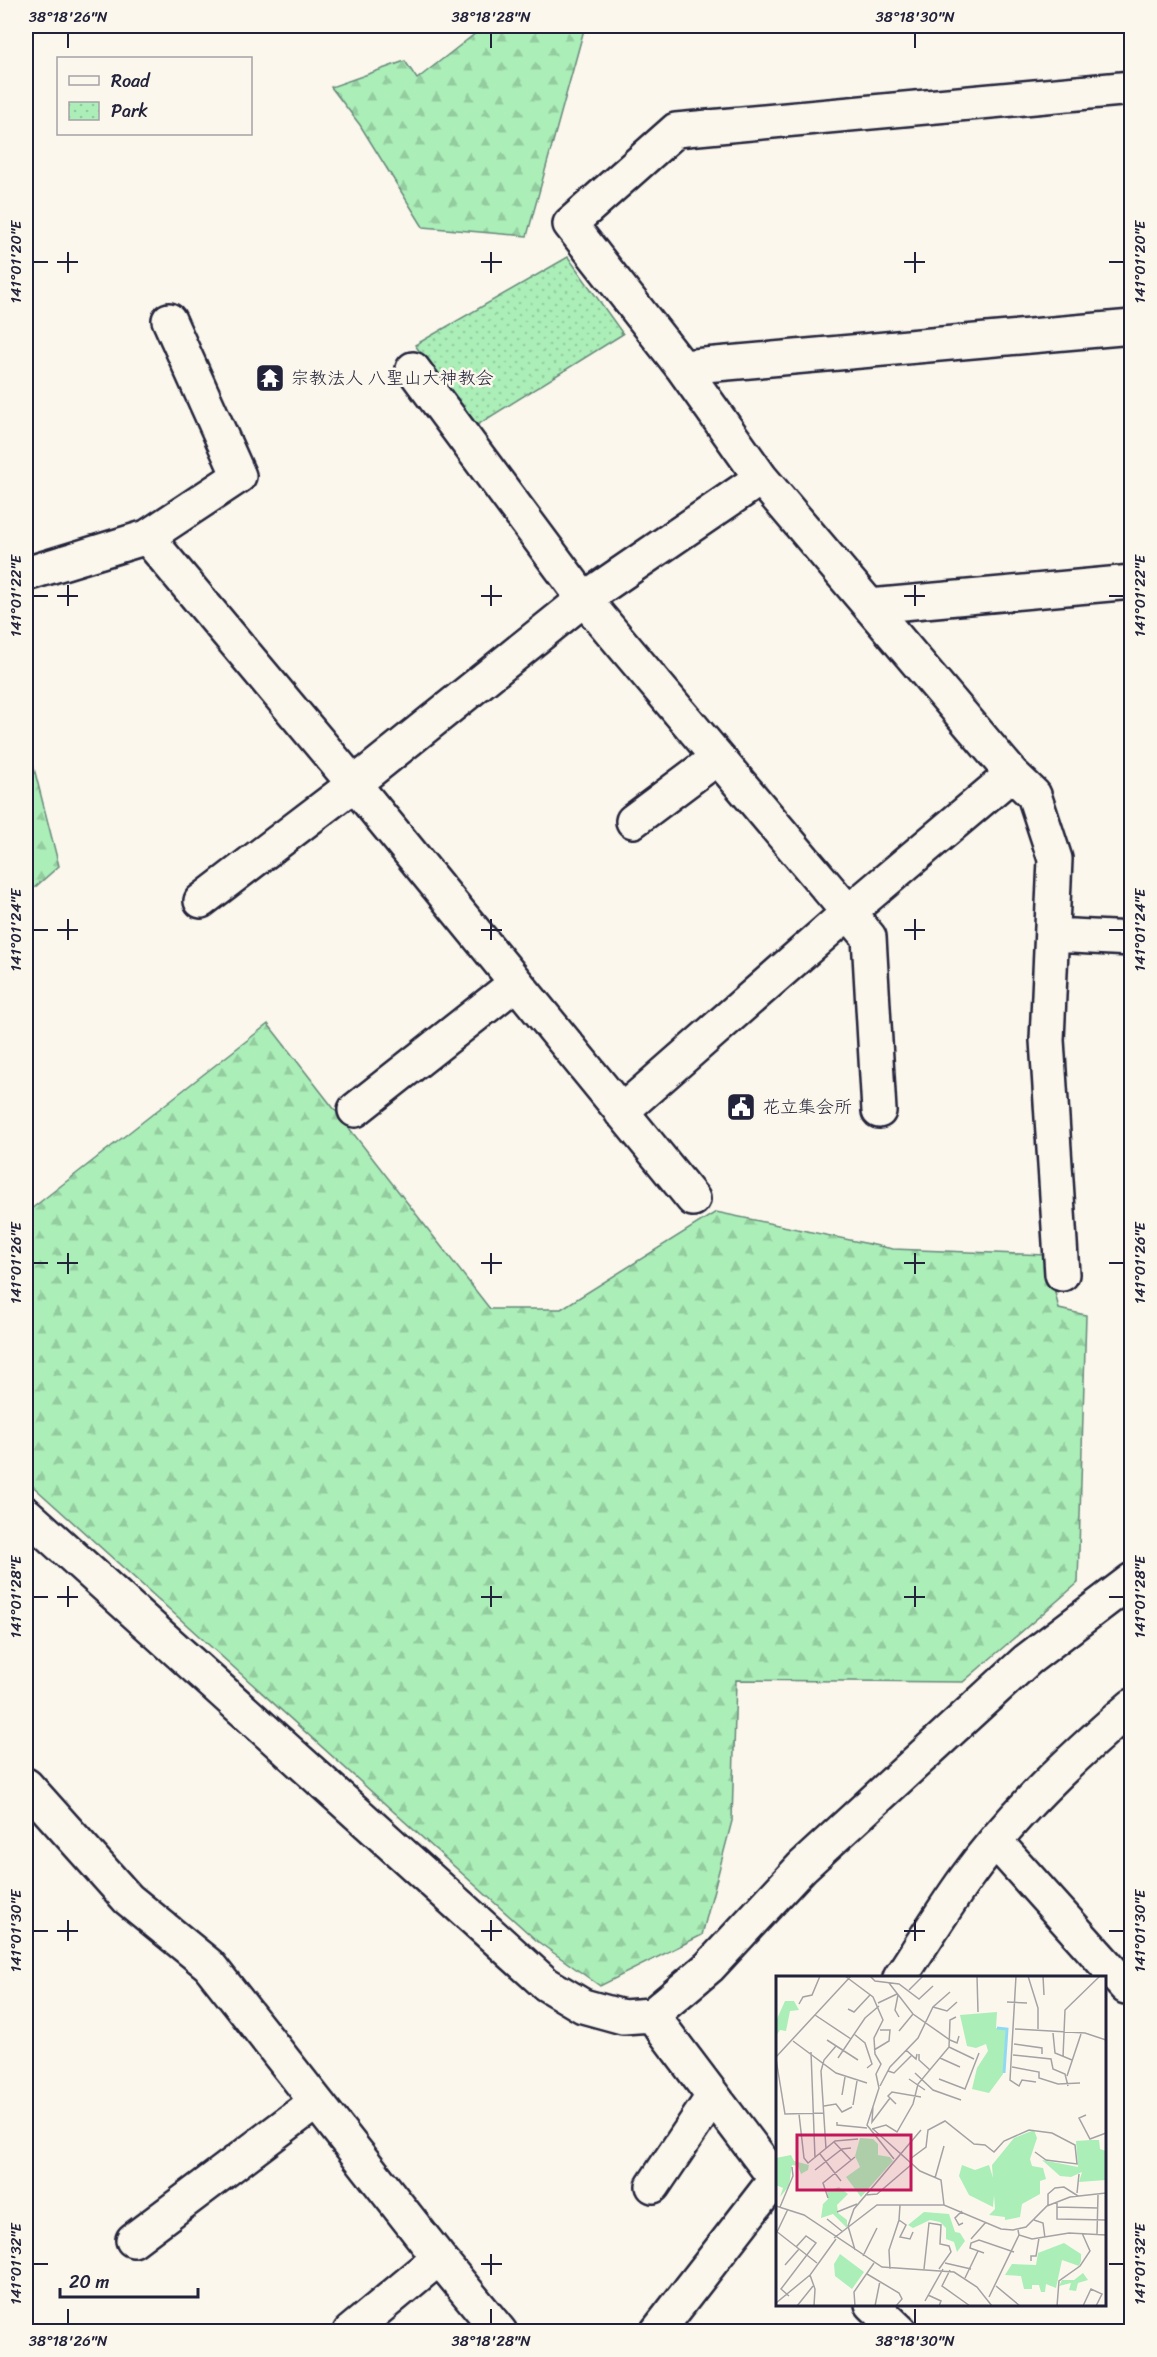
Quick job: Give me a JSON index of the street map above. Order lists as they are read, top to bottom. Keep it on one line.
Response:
{"places":{"temple":["宗教法人 八聖山大神教会"],"public building":["花立集会所"]},"legend":["Road","Park"],"scale_bar":"20 m","coordinates":["38°18'26\"N","38°18'28\"N","38°18'30\"N","141°01'20\"E","141°01'22\"E","141°01'24\"E","141°01'26\"E","141°01'28\"E","141°01'30\"E","141°01'32\"E"]}
